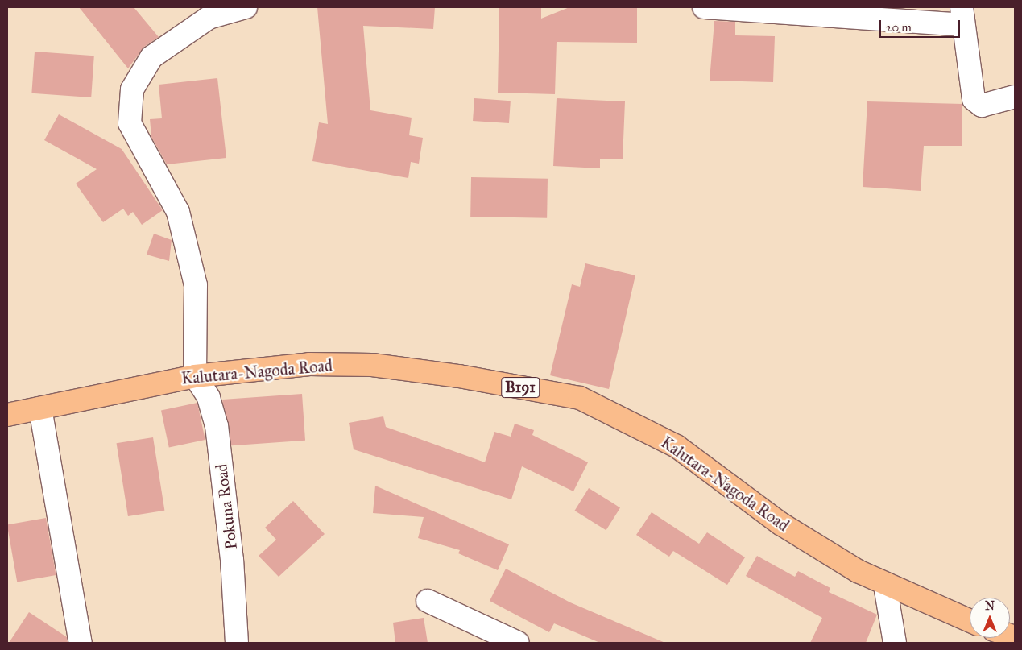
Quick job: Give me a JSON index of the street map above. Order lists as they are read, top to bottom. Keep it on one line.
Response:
{"streets":{"main road":["Kalutara-Nagoda Road","B191"],"street":["Pokuna Road"]},"crossings":[["Kalutara-Nagoda Road","Pokuna Road"]],"scale_bar":"20 m","north":"top"}
